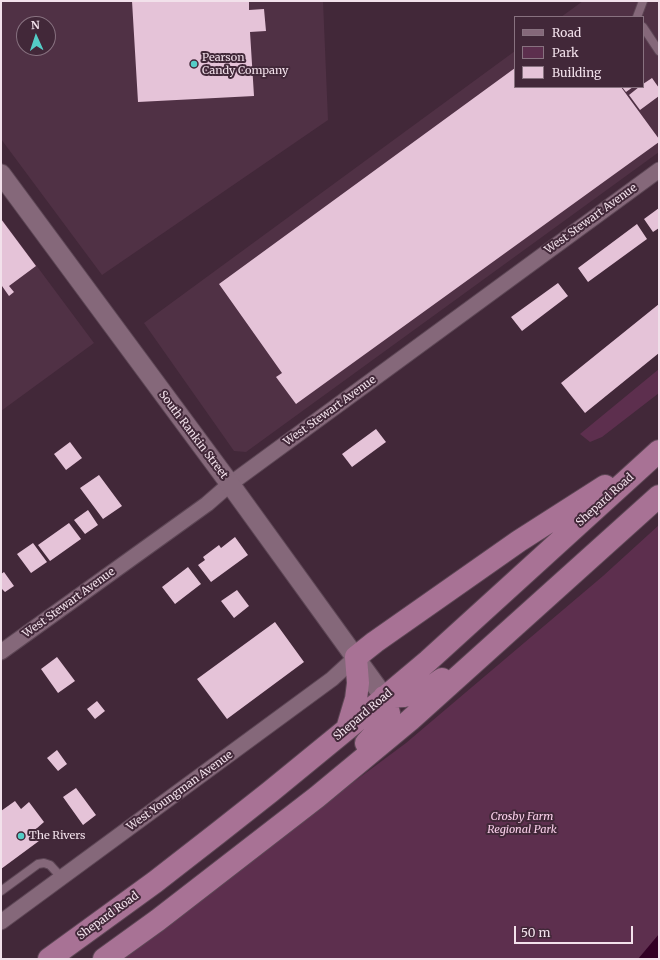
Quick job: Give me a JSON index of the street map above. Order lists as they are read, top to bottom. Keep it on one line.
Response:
{"streets":{"highway":["Shepard Road"],"street":["West Stewart Avenue","South Rankin Street","West Youngman Avenue"]},"crossings":[["West Stewart Avenue","South Rankin Street"],["South Rankin Street","Shepard Road"],["South Rankin Street","West Youngman Avenue"]],"parks":["Crosby Farm Regional Park"],"places":["Pearson Candy Company","The Rivers"],"legend":["Road","Park","Building"],"scale_bar":"50 m","north":"top"}
